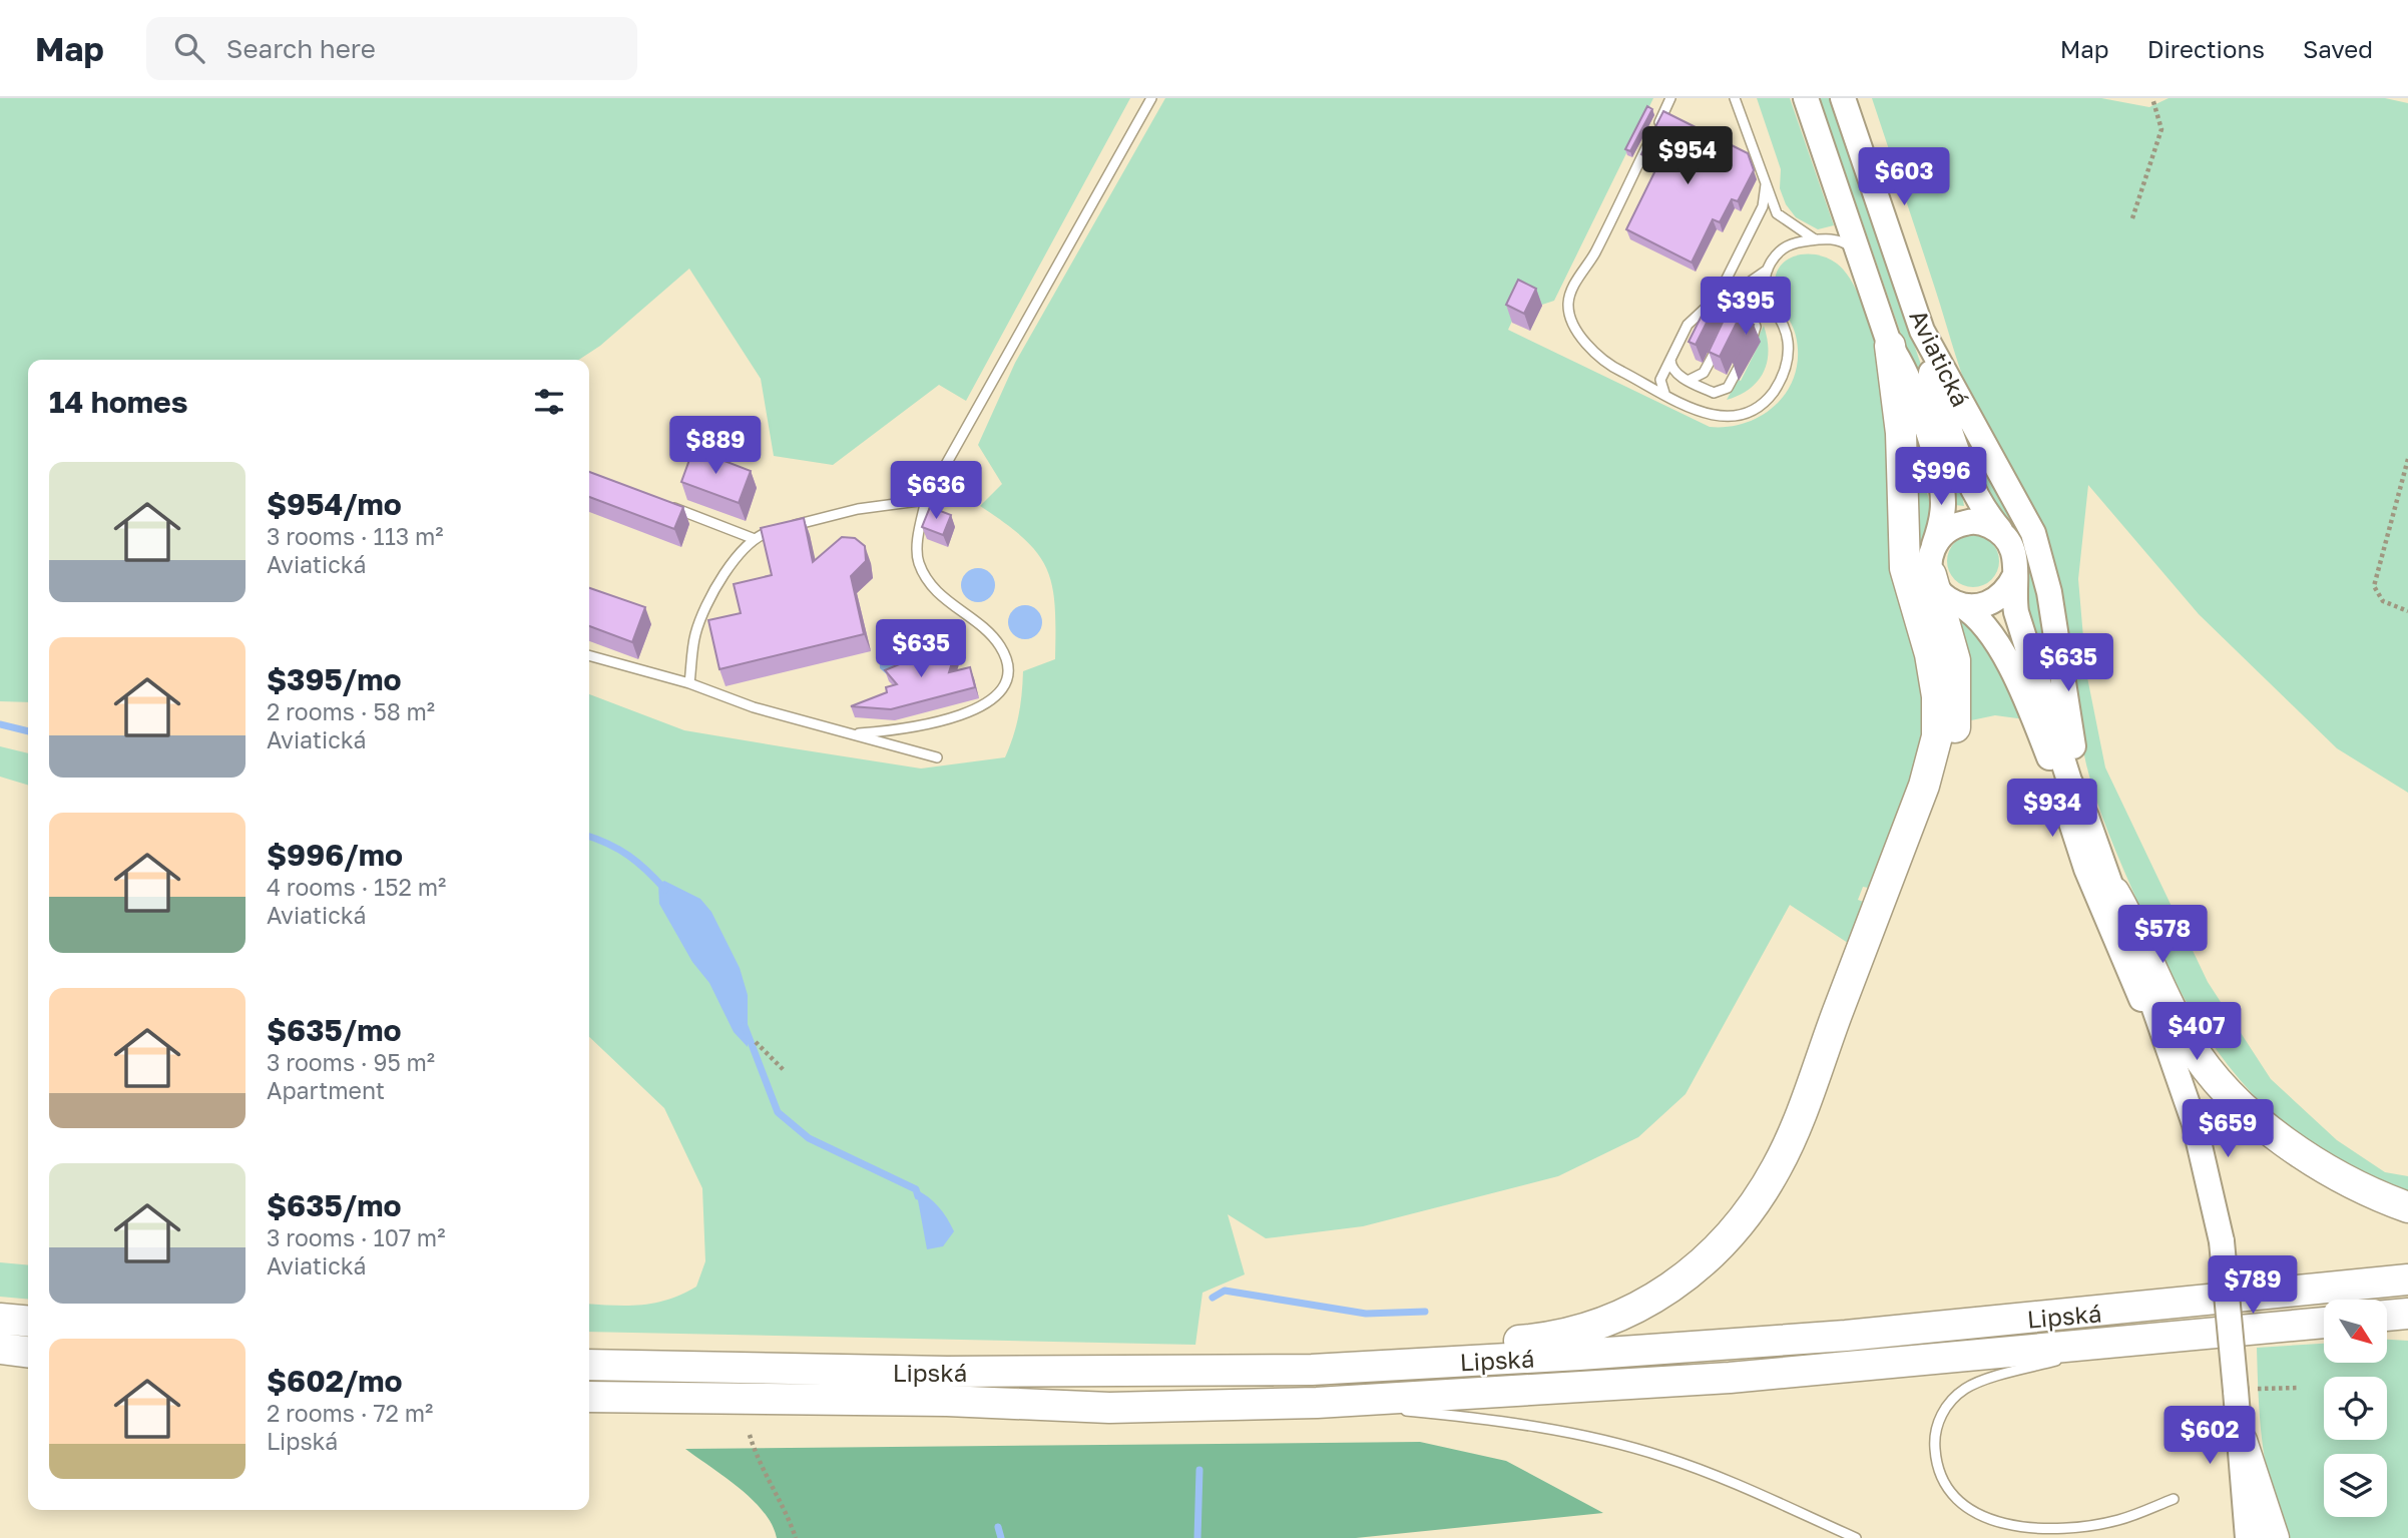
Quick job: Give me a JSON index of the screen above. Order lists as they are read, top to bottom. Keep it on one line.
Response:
{"streets":{"highway":["Lipská"],"main road":["Aviatická"]},"north":"bottom right","page":{"header":"Map","search":"Search here","nav":["Map","Directions","Saved"],"price":["$954","$603","$395","$889","$996","$636","$635","$635","$934","$578","$407","$659","$789","$602"],"heading":"14 homes","list":[{"name":"$954/mo","note":"3 rooms · 113 m² · Aviatická"},{"name":"$395/mo","note":"2 rooms · 58 m² · Aviatická"},{"name":"$996/mo","note":"4 rooms · 152 m² · Aviatická"},{"name":"$635/mo","note":"3 rooms · 95 m² · Apartment"},{"name":"$635/mo","note":"3 rooms · 107 m² · Aviatická"},{"name":"$602/mo","note":"2 rooms · 72 m² · Lipská"}]}}
